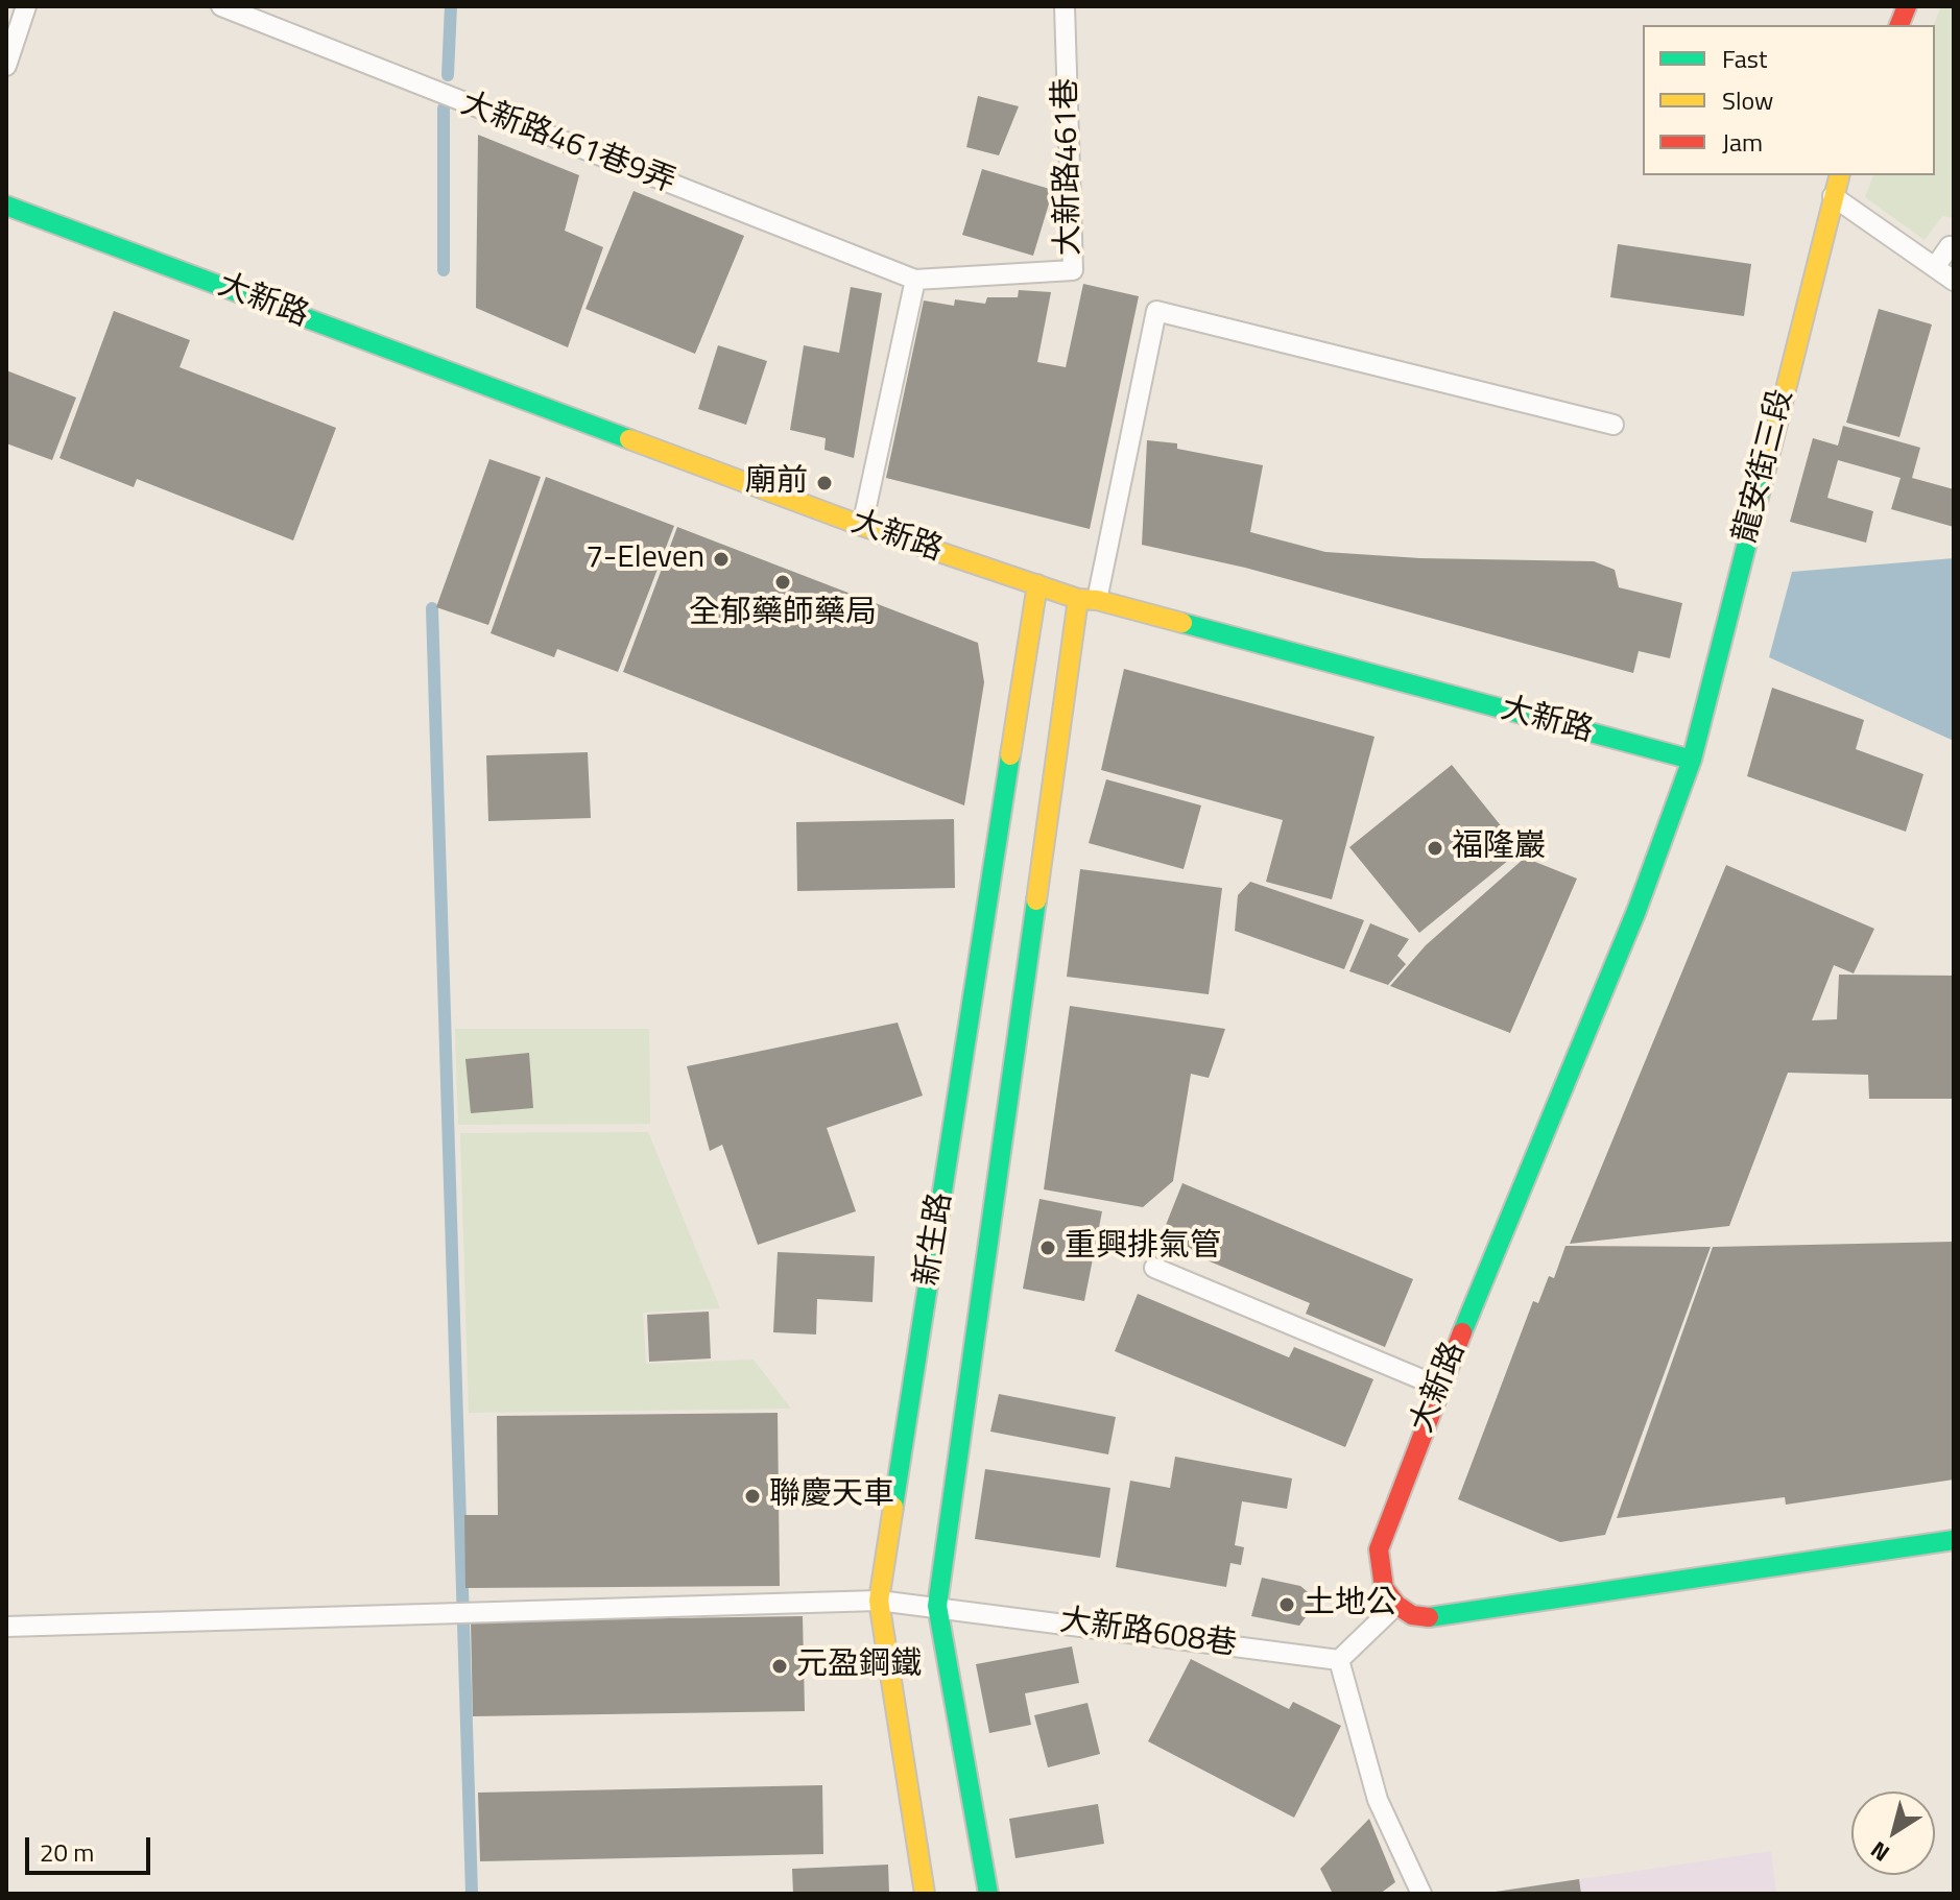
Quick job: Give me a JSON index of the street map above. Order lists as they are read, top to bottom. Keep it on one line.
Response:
{"streets":{"main road":["大新路","龍安街三段","新生路"],"lane":["大新路461巷9弄","大新路461巷","大新路608巷"]},"crossings":[["大新路461巷9弄","大新路461巷"],["大新路","龍安街三段"],["大新路","新生路"],["新生路","大新路608巷"]],"places":["廟前","7-Eleven","全郁藥師藥局","福隆巖","重興排氣管","聯慶天車","土地公","元盈鋼鐵"],"legend":["Fast","Slow","Jam"],"scale_bar":"20 m","north":"bottom left"}
